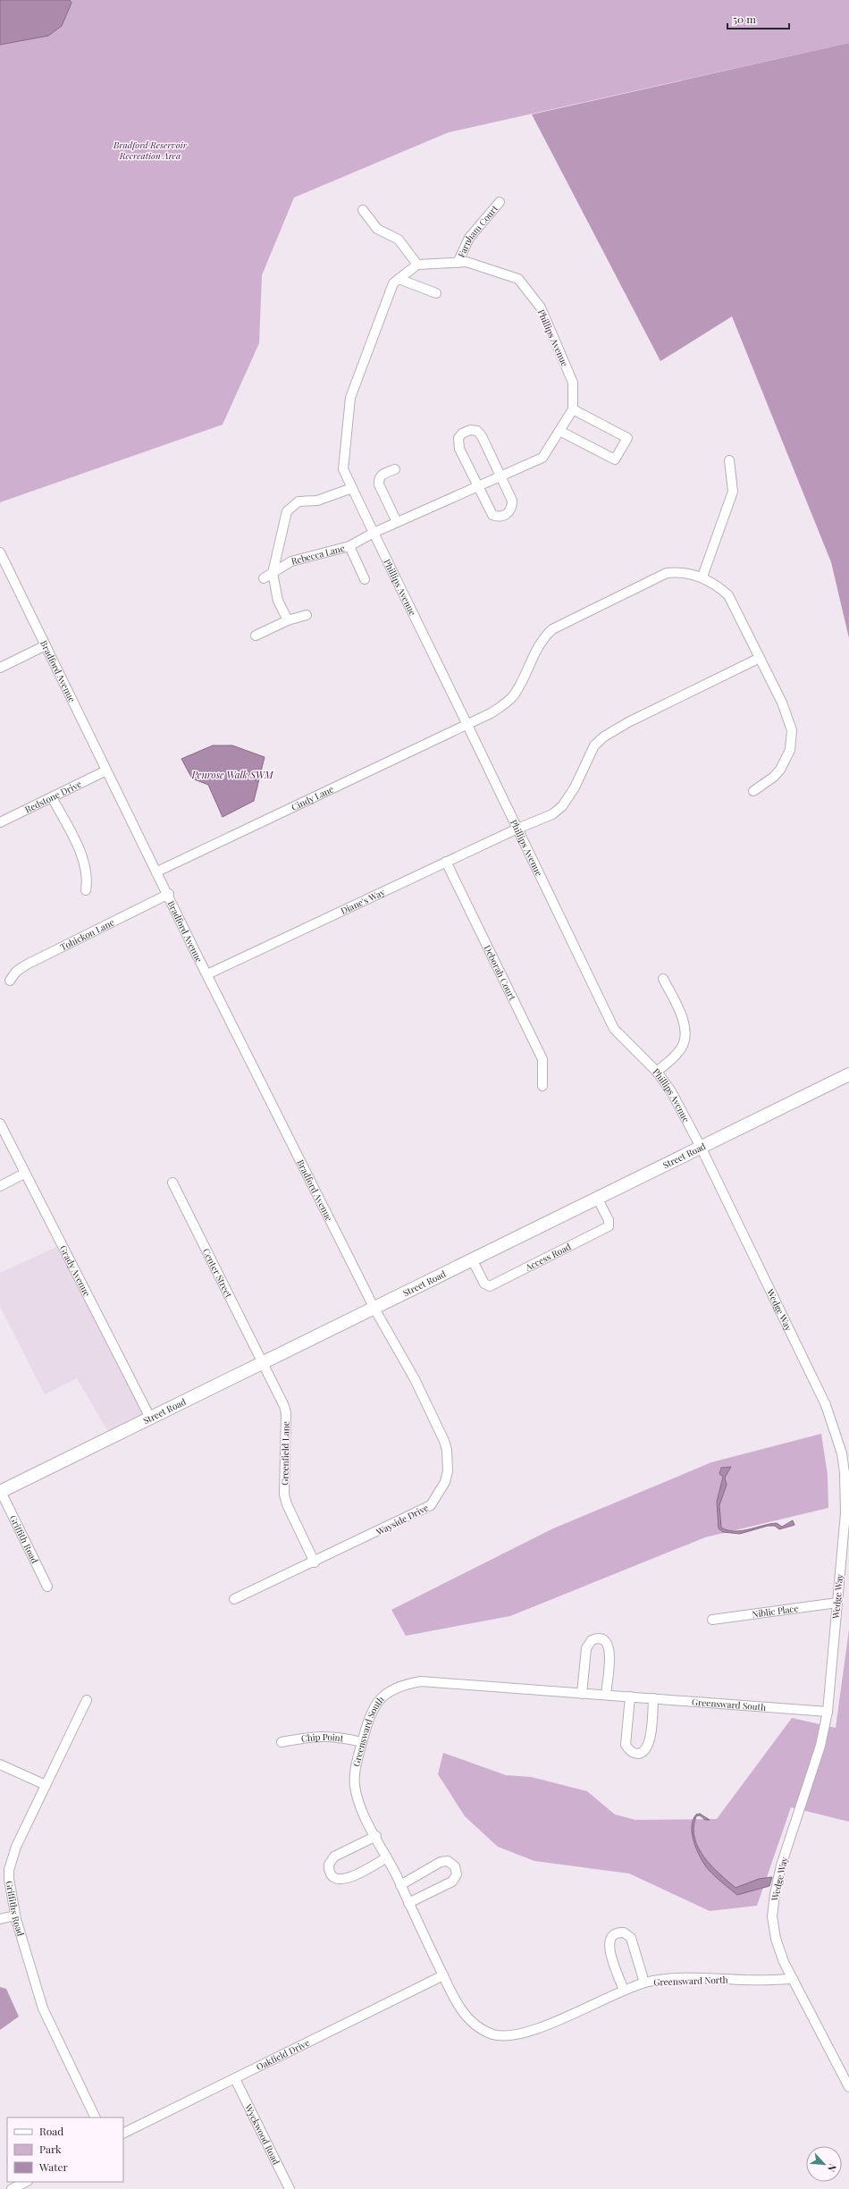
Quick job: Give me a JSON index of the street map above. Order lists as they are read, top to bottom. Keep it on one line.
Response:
{"streets":{"main road":["Street Road"],"street":["Farnham Court","Phillips Avenue","Rebecca Lane","Bradford Avenue","Redstone Drive","Cindy Lane","Diane's Way","Tohickon Lane","Deborah Court","Access Road","Grady Avenue","Center Street","Wedge Way","Greenfield Lane","Wayside Drive","Griffith Road","Niblic Place","Greensward South","Chip Point","Griffiths Road","Greensward North","Oakfield Drive","Wyckwood Road"]},"crossings":[["Farnham Court","Phillips Avenue"],["Phillips Avenue","Rebecca Lane"],["Phillips Avenue","Cindy Lane"],["Phillips Avenue","Diane's Way"],["Phillips Avenue","Street Road"],["Phillips Avenue","Wedge Way"],["Bradford Avenue","Redstone Drive"],["Bradford Avenue","Cindy Lane"],["Bradford Avenue","Diane's Way"],["Bradford Avenue","Tohickon Lane"],["Bradford Avenue","Street Road"],["Bradford Avenue","Wayside Drive"],["Cindy Lane","Diane's Way"],["Diane's Way","Deborah Court"],["Street Road","Access Road"],["Street Road","Grady Avenue"],["Street Road","Center Street"],["Street Road","Wedge Way"],["Street Road","Greenfield Lane"],["Street Road","Wayside Drive"],["Street Road","Griffith Road"],["Center Street","Greenfield Lane"],["Wedge Way","Niblic Place"],["Wedge Way","Greensward South"],["Wedge Way","Greensward North"],["Greenfield Lane","Wayside Drive"],["Greensward South","Chip Point"],["Greensward South","Greensward North"],["Greensward South","Oakfield Drive"],["Greensward North","Oakfield Drive"],["Oakfield Drive","Wyckwood Road"]],"water":["Penrose Walk SWM"],"parks":["Bradford Reservoir Recreation Area"],"legend":["Road","Park","Water"],"scale_bar":"50 m","north":"bottom right"}
